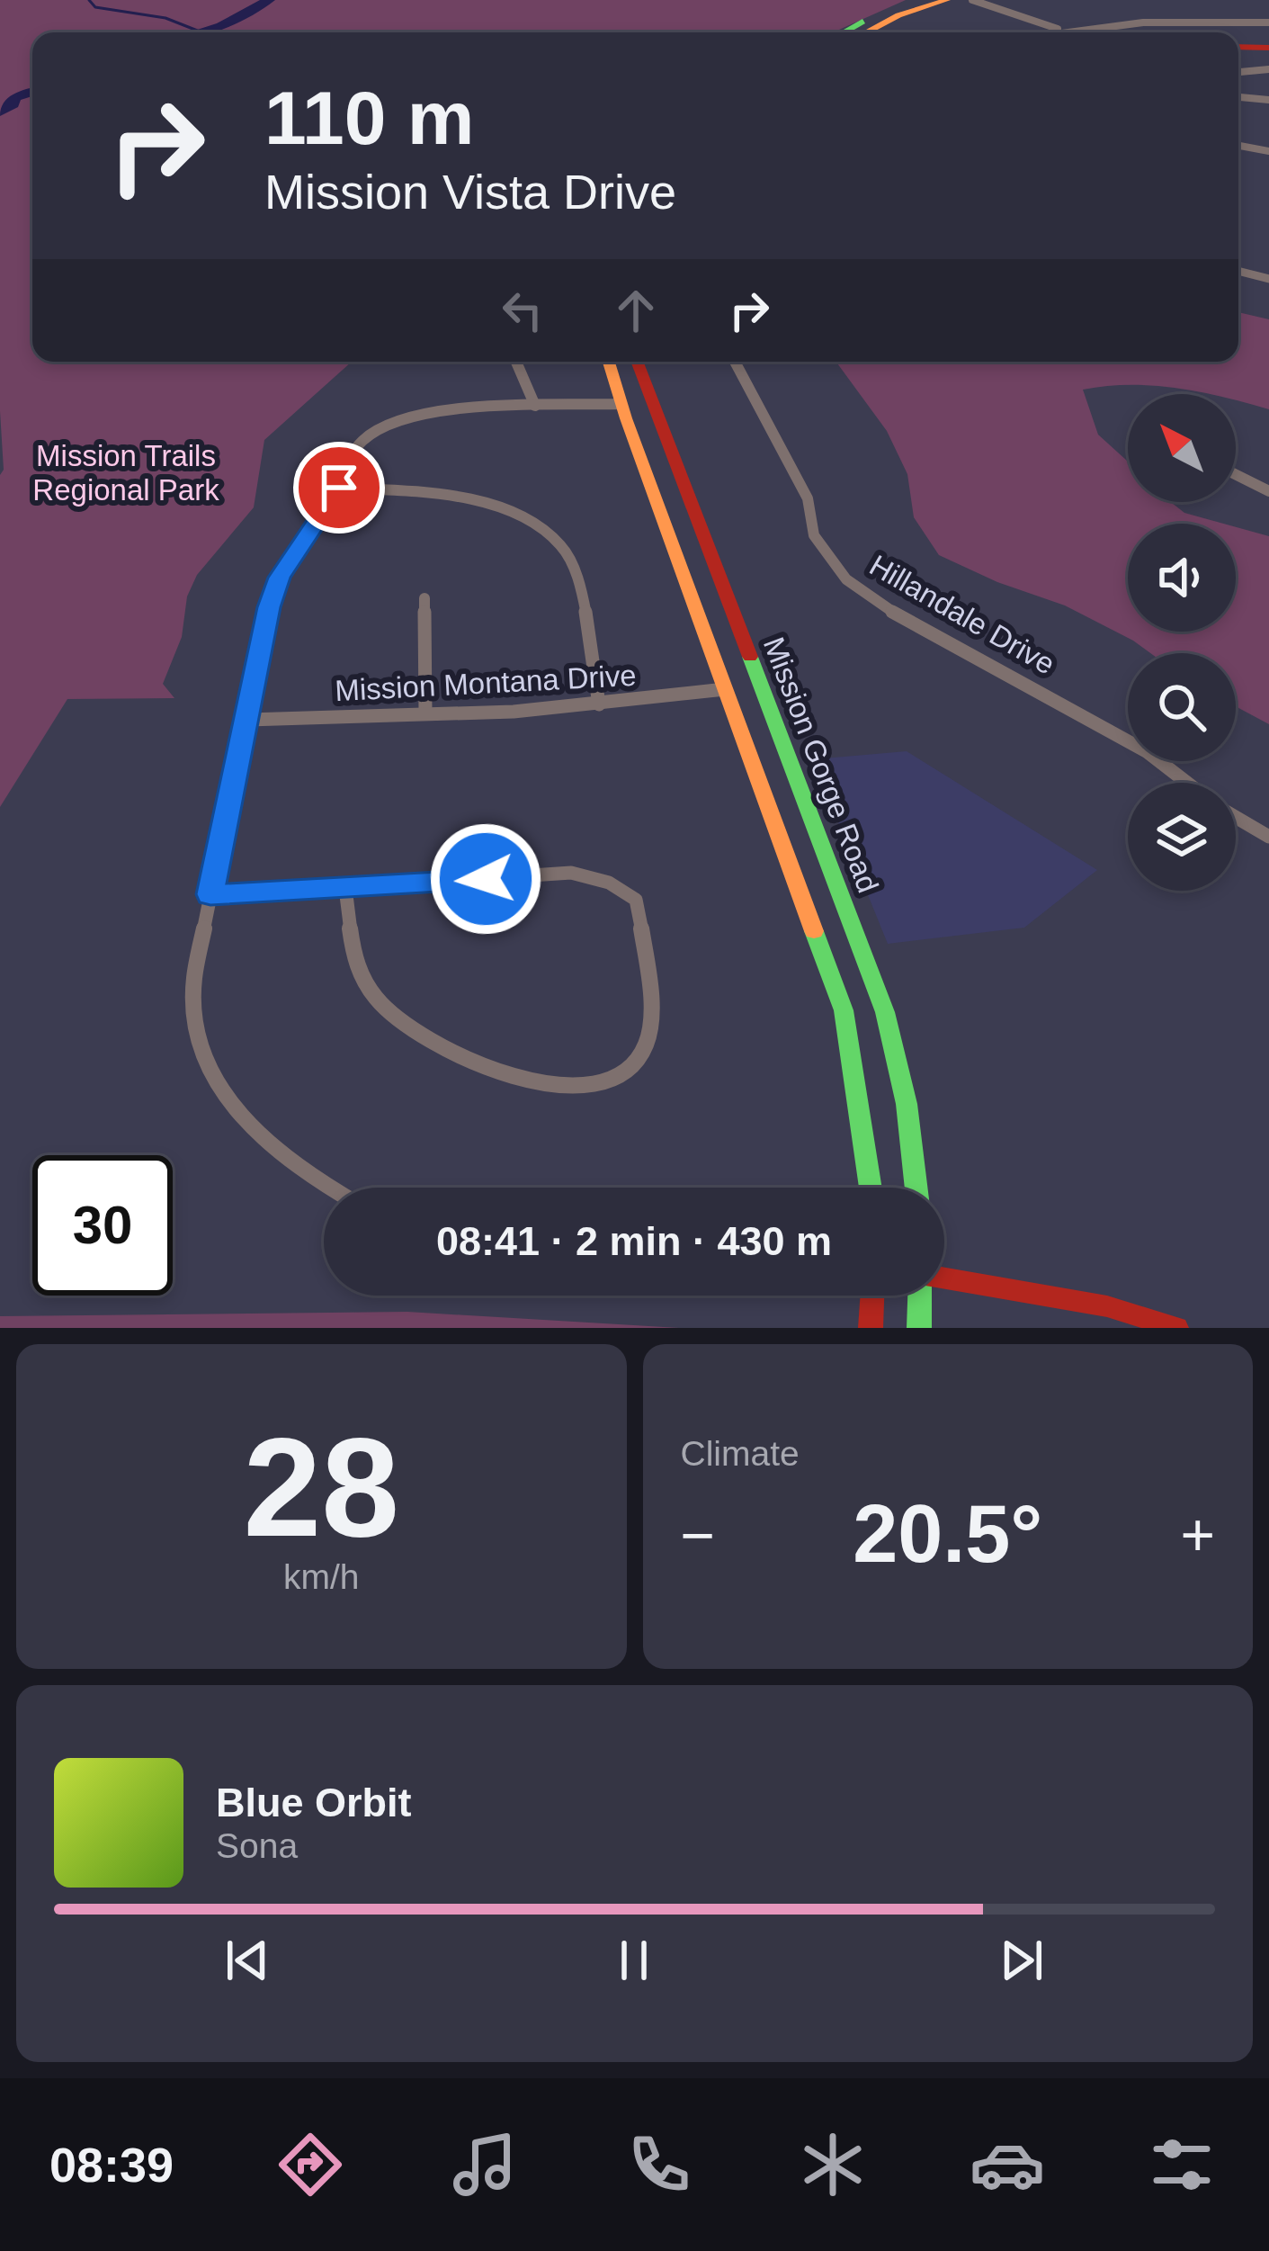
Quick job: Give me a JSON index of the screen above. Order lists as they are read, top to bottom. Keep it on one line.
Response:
{"streets":{"main road":["Mission Gorge Road"],"street":["Hillandale Drive","Mission Montana Drive"]},"crossings":[["Mission Montana Drive","Mission Gorge Road"]],"parks":["Mission Trails Regional Park"],"north":"top left","page":{"turn":["110 m","Mission Vista Drive"],"limit":"30","trip":"08:41 · 2 min · 430 m","tile":[["28","km/h"],"Climate"],"heat":["−","20.5°","+"],"song":["Blue Orbit","Sona"],"tabs":"08:39"}}
